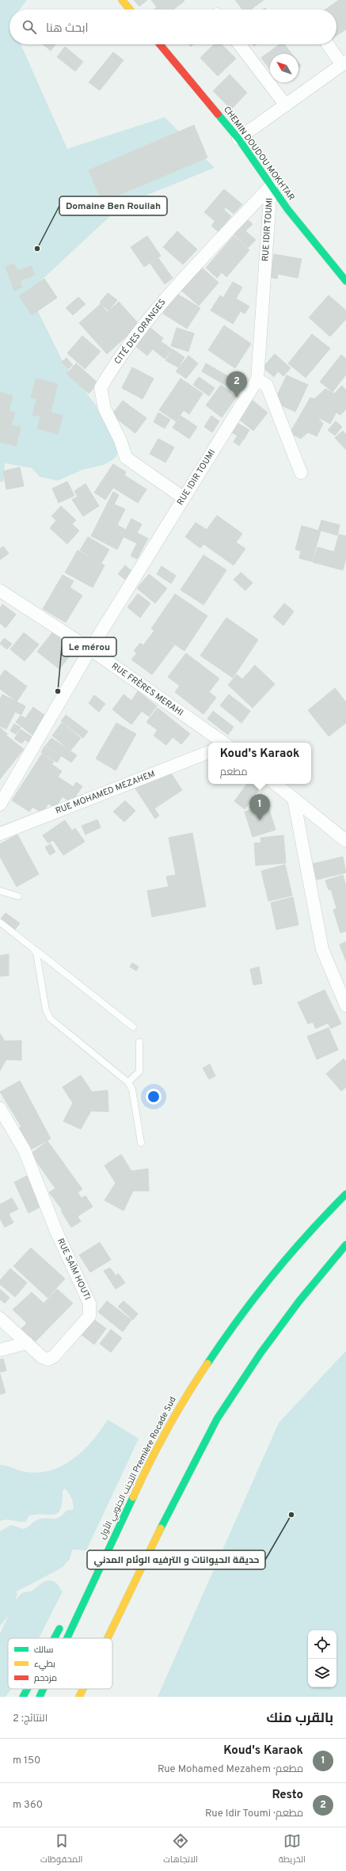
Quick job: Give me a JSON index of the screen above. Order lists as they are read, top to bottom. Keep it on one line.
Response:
{"streets":{"main road":["CHEMIN DOUDOU MOKHTAR","التجنب الجنوبي الأول Première Rocade Sud"],"street":["RUE IDIR TOUMI","CITÉ DES ORANGES","RUE FRÈRES MERAHI","RUE MOHAMED MEZAHEM","RUE SAÏM HOUTI"]},"crossings":[["CHEMIN DOUDOU MOKHTAR","RUE IDIR TOUMI"],["CHEMIN DOUDOU MOKHTAR","CITÉ DES ORANGES"],["RUE IDIR TOUMI","CITÉ DES ORANGES"],["RUE IDIR TOUMI","RUE FRÈRES MERAHI"]],"places":["Domaine Ben Rouilah","Le mérou","حديقة الحيوانات و الترفيه الوئام المدني"],"legend":["سالك","بطيء","مزدحم"],"north":"top left","page":{"search":"ابحث هنا","pins":["2","1"],"popup":["Koud's Karaok","مطعم"],"heading":["بالقرب منك","النتائج: 2"],"list":[{"mark":"1","name":"Koud's Karaok","note":"مطعم · Rue Mohamed Mezahem","value":"150 m"},{"mark":"2","name":"Resto","note":"مطعم · Rue Idir Toumi","value":"360 m"}],"nav":["الخريطة","الاتجاهات","المحفوظات"]}}
